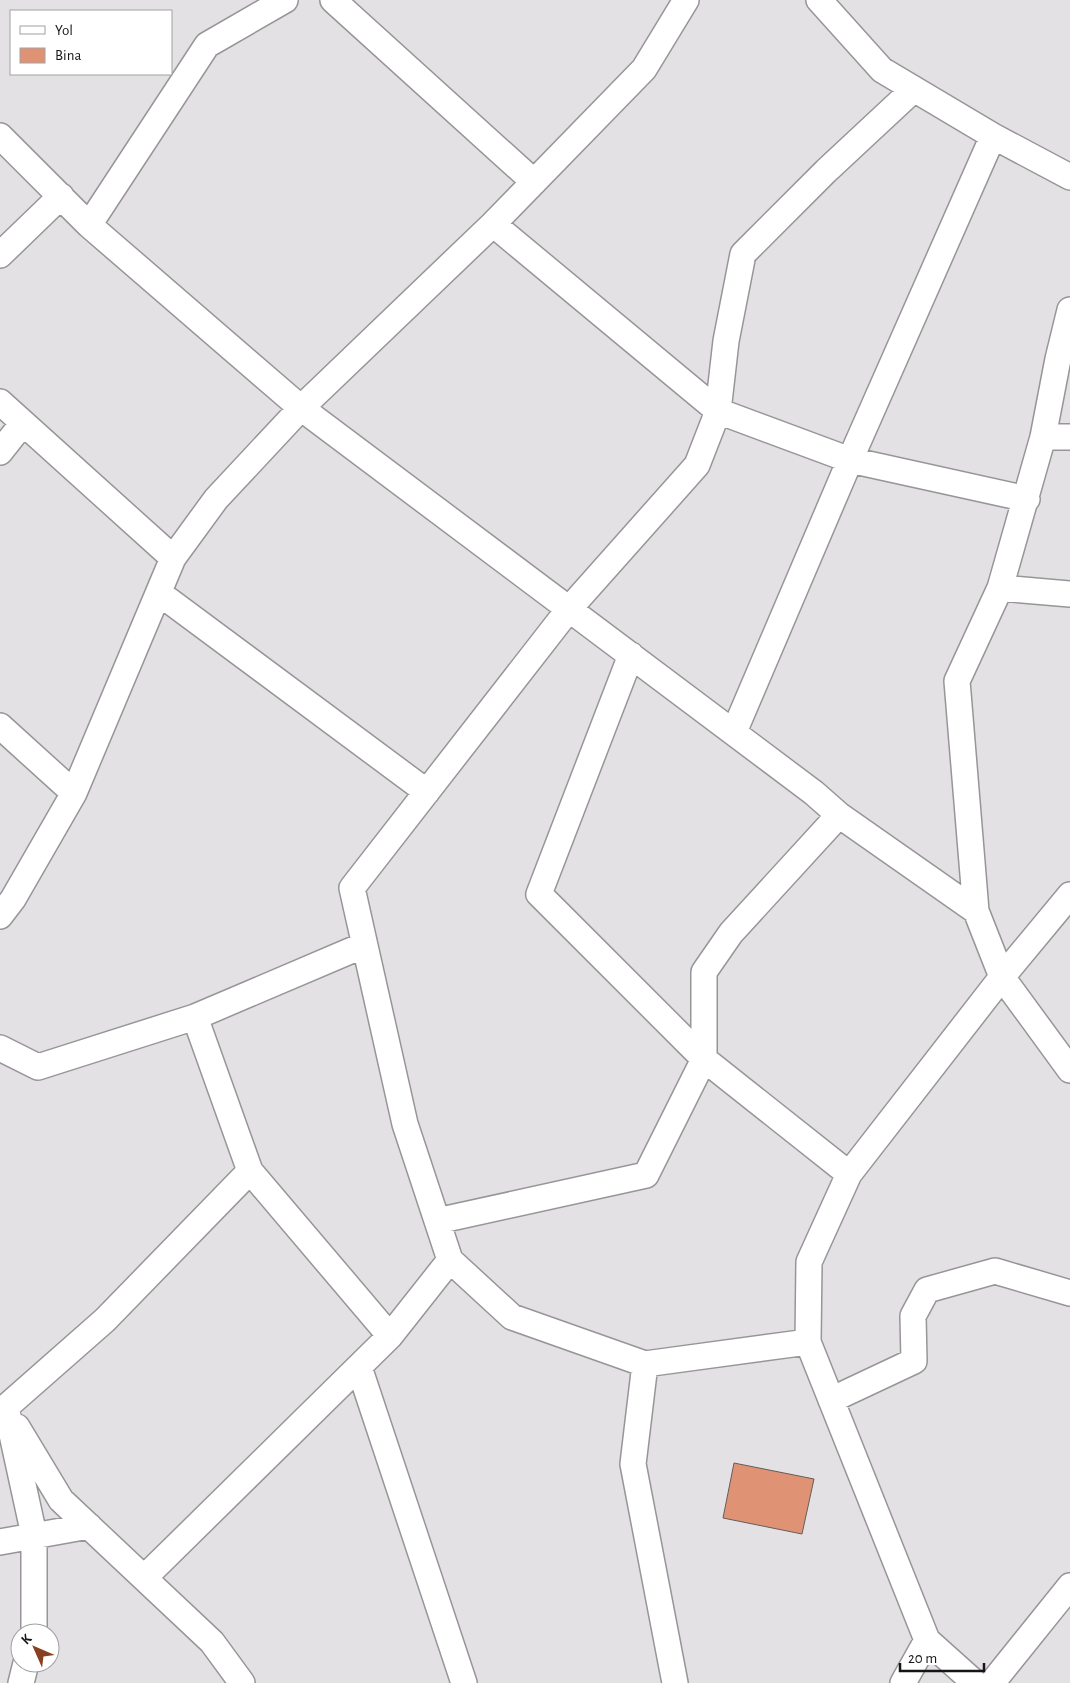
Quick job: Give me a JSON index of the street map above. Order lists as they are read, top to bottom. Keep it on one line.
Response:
{"legend":["Yol","Bina"],"scale_bar":"20 m","north":"top left"}
